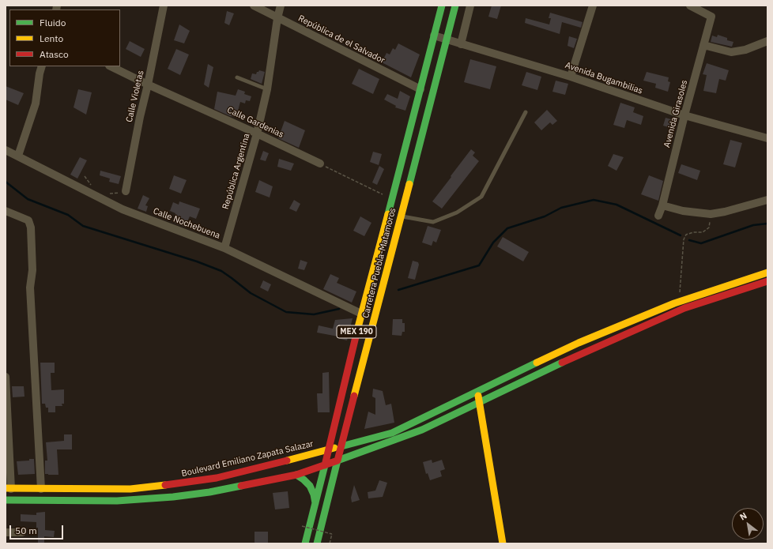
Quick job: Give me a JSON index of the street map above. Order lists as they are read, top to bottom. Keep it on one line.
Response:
{"streets":{"main road":["Carretera Puebla-Matamoros","MEX 190","Boulevard Emiliano Zapata Salazar"],"street":["República de el Salvador","Avenida Bugambilias","Calle Violetas","Avenida Girasoles","Calle Gardenias","República Argentina","Calle Nochebuena"]},"crossings":[["República de el Salvador","República Argentina"],["República de el Salvador","Carretera Puebla-Matamoros"],["Avenida Bugambilias","Avenida Girasoles"],["Avenida Bugambilias","Carretera Puebla-Matamoros"],["Calle Violetas","Calle Gardenias"],["Calle Gardenias","República Argentina"],["República Argentina","Calle Nochebuena"],["Calle Nochebuena","Carretera Puebla-Matamoros"],["Carretera Puebla-Matamoros","Boulevard Emiliano Zapata Salazar"]],"legend":["Fluido","Lento","Atasco"],"scale_bar":"50 m","north":"top left"}
